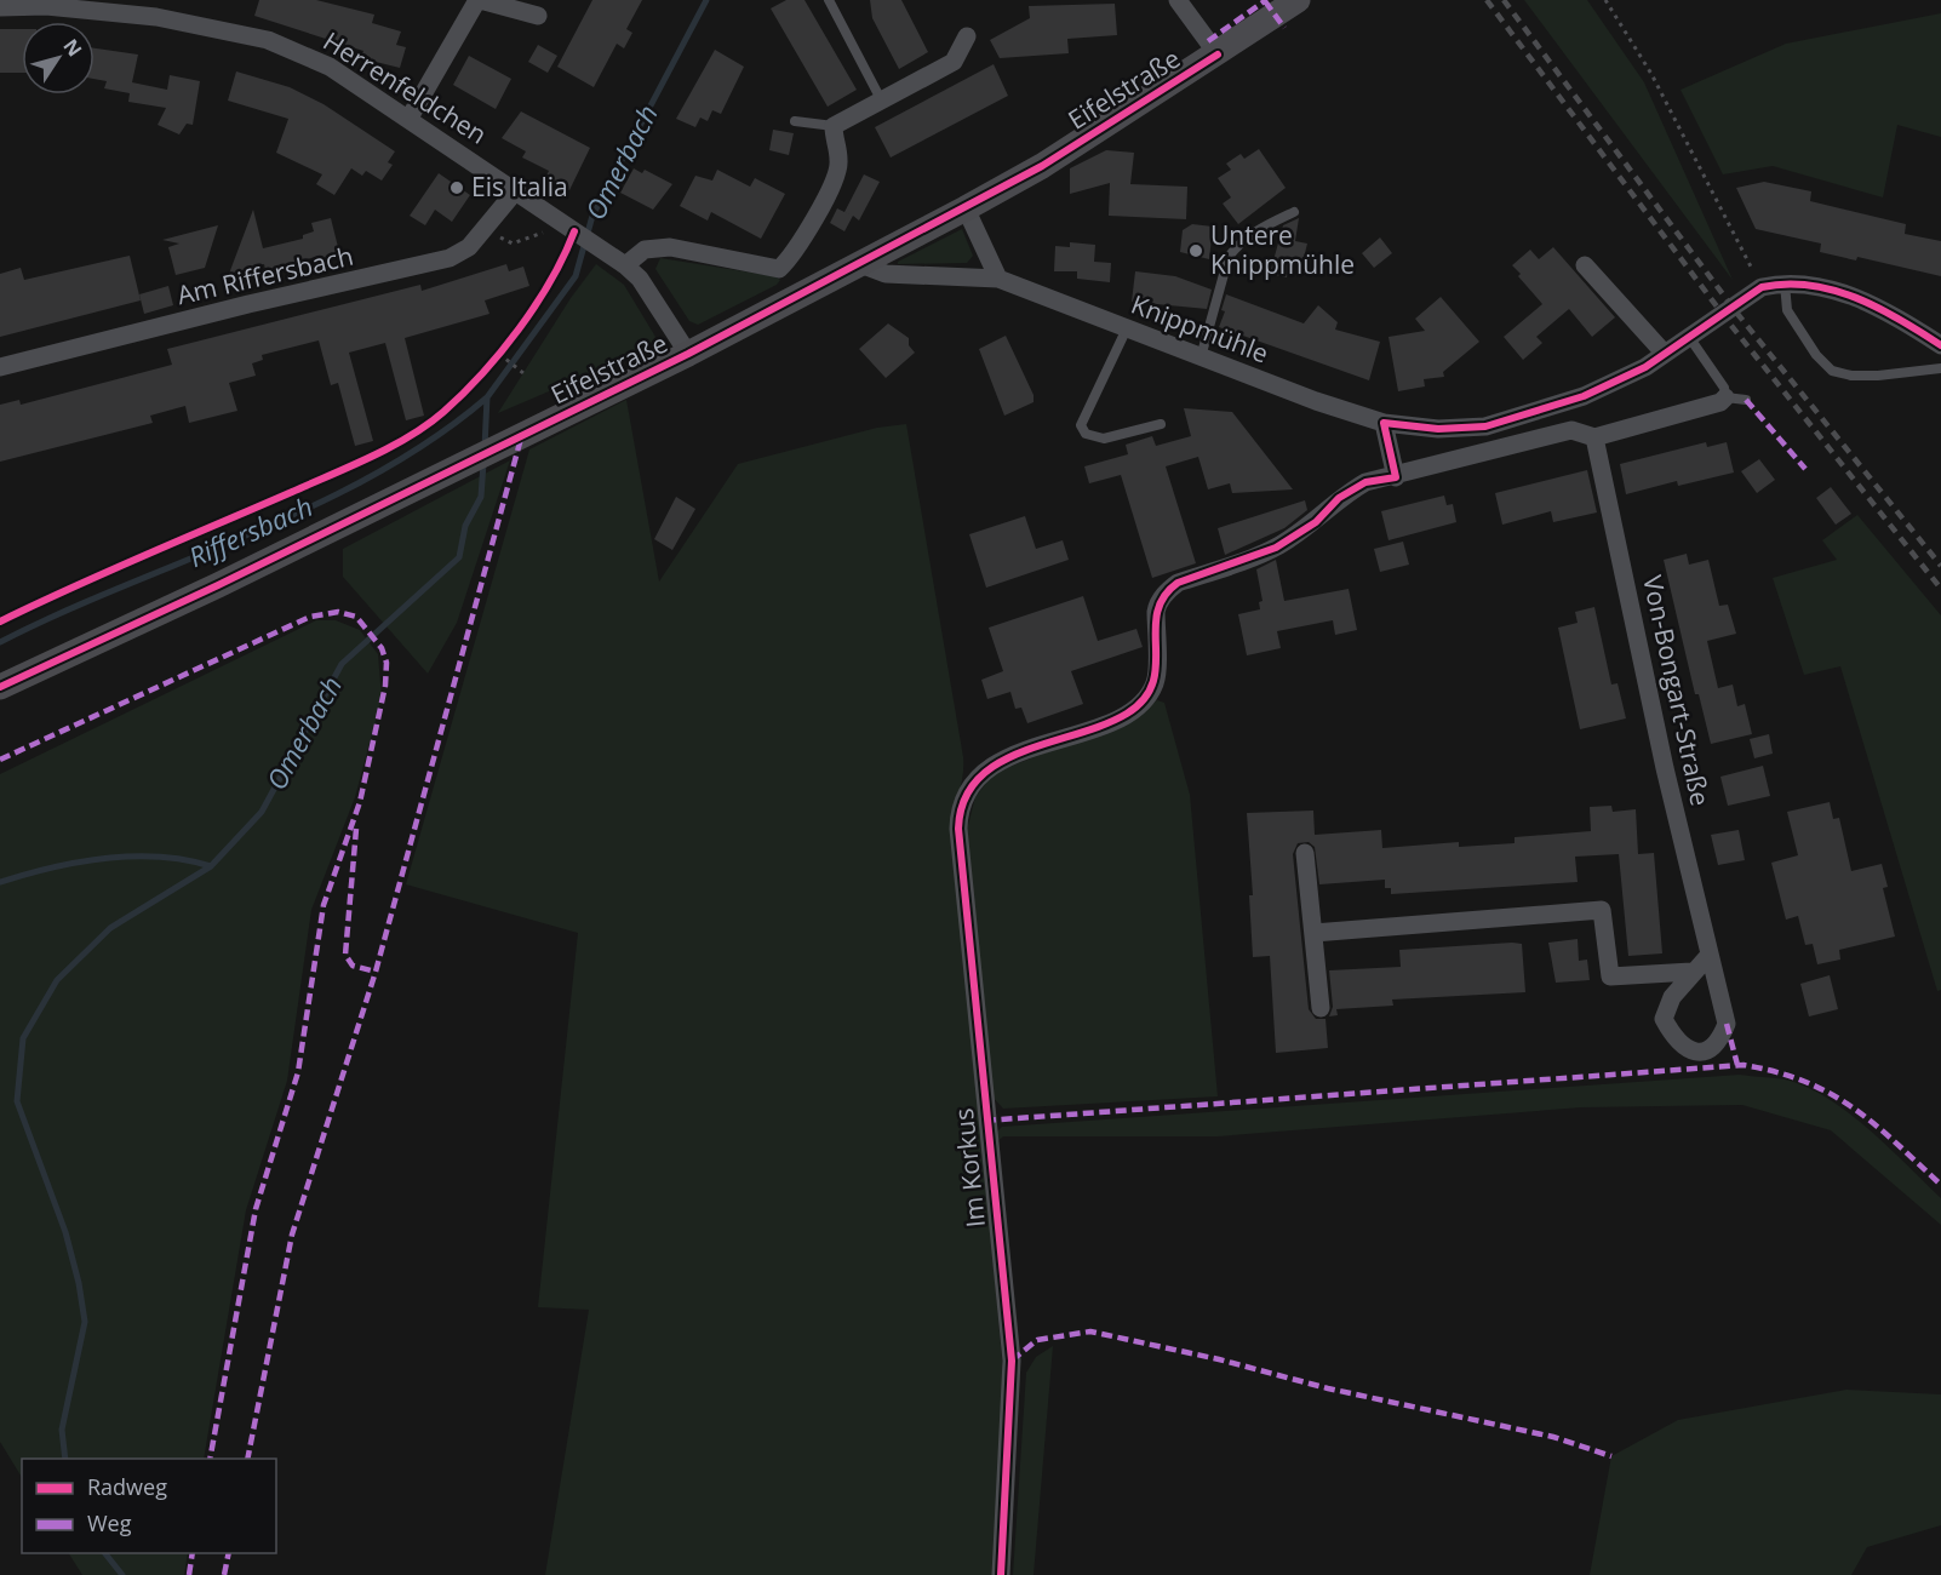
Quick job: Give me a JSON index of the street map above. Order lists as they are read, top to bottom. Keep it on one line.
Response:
{"streets":{"main road":["Eifelstraße"],"street":["Herrenfeldchen","Am Riffersbach","Knippmühle","Von-Bongart-Straße","Im Korkus"]},"crossings":[["Herrenfeldchen","Eifelstraße"],["Herrenfeldchen","Am Riffersbach"],["Eifelstraße","Knippmühle"]],"water":["Omerbach","Riffersbach"],"places":["Eis Italia","Untere Knippmühle"],"legend":["Radweg","Weg"],"north":"top right"}
